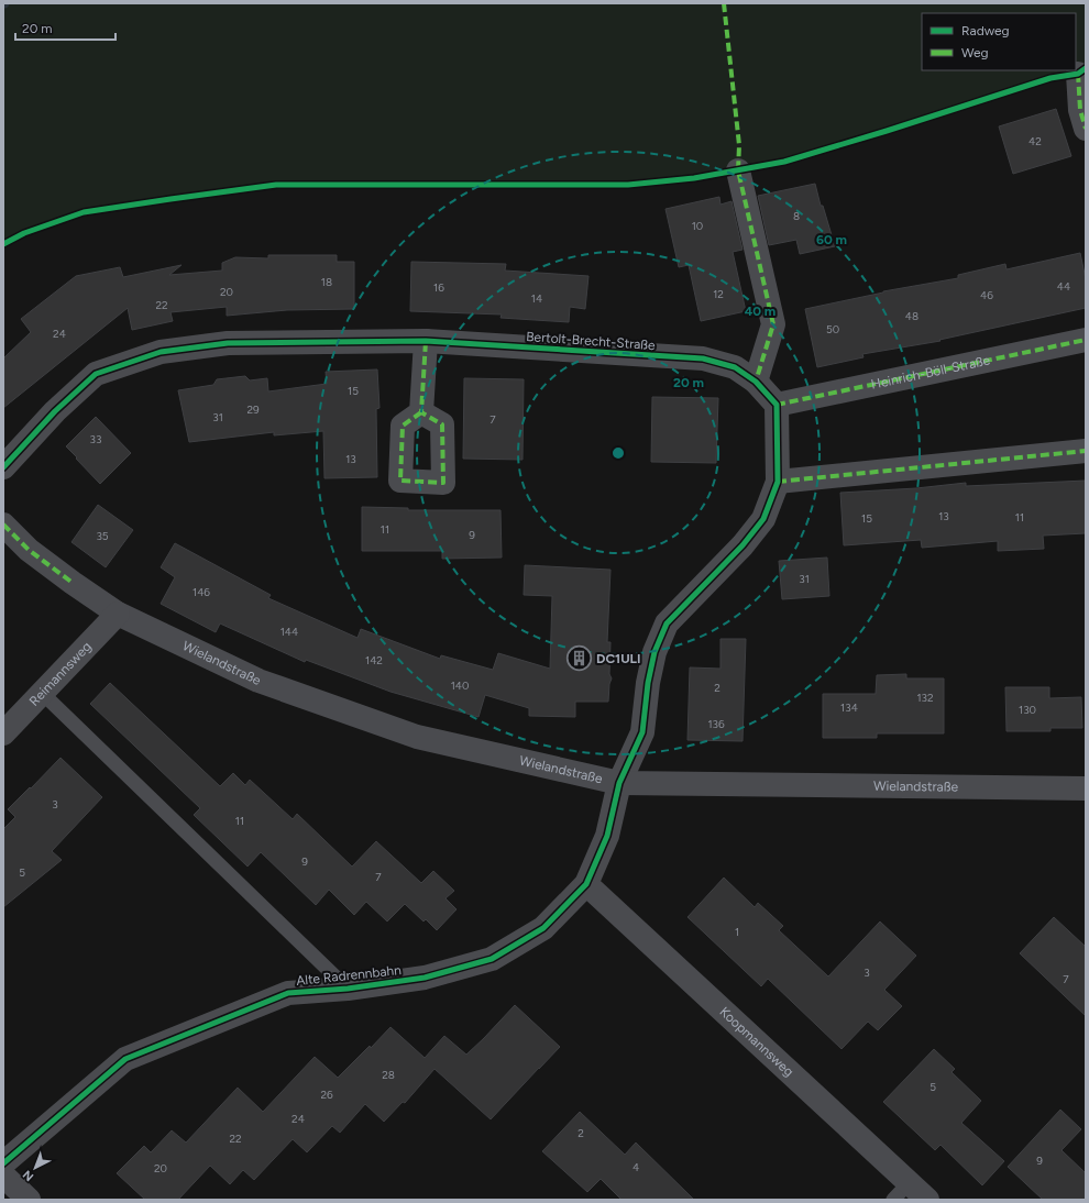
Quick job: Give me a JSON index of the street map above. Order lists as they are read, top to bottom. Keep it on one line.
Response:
{"streets":{"street":["Bertolt-Brecht-Straße","Heinrich-Böll-Straße","Wielandstraße","Reimannsweg","Alte Radrennbahn","Koopmannsweg"]},"crossings":[["Bertolt-Brecht-Straße","Heinrich-Böll-Straße"],["Wielandstraße","Reimannsweg"],["Wielandstraße","Alte Radrennbahn"],["Alte Radrennbahn","Koopmannsweg"]],"places":{"building":["DC1ULI"]},"house_numbers":["42","8","10","18","44","16","20","12","46","14","22","48","50","24","15","29","31","7","33","13","13","11","15","11","9","35","31","146","144","142","140","2","132","134","130","136","3","11","9","5","7","1","3","7","28","5","26","24","2","22","9","4","20"],"legend":["Radweg","Weg"],"scale_bar":"20 m","north":"bottom left","rings":["60 m","40 m","20 m"]}
